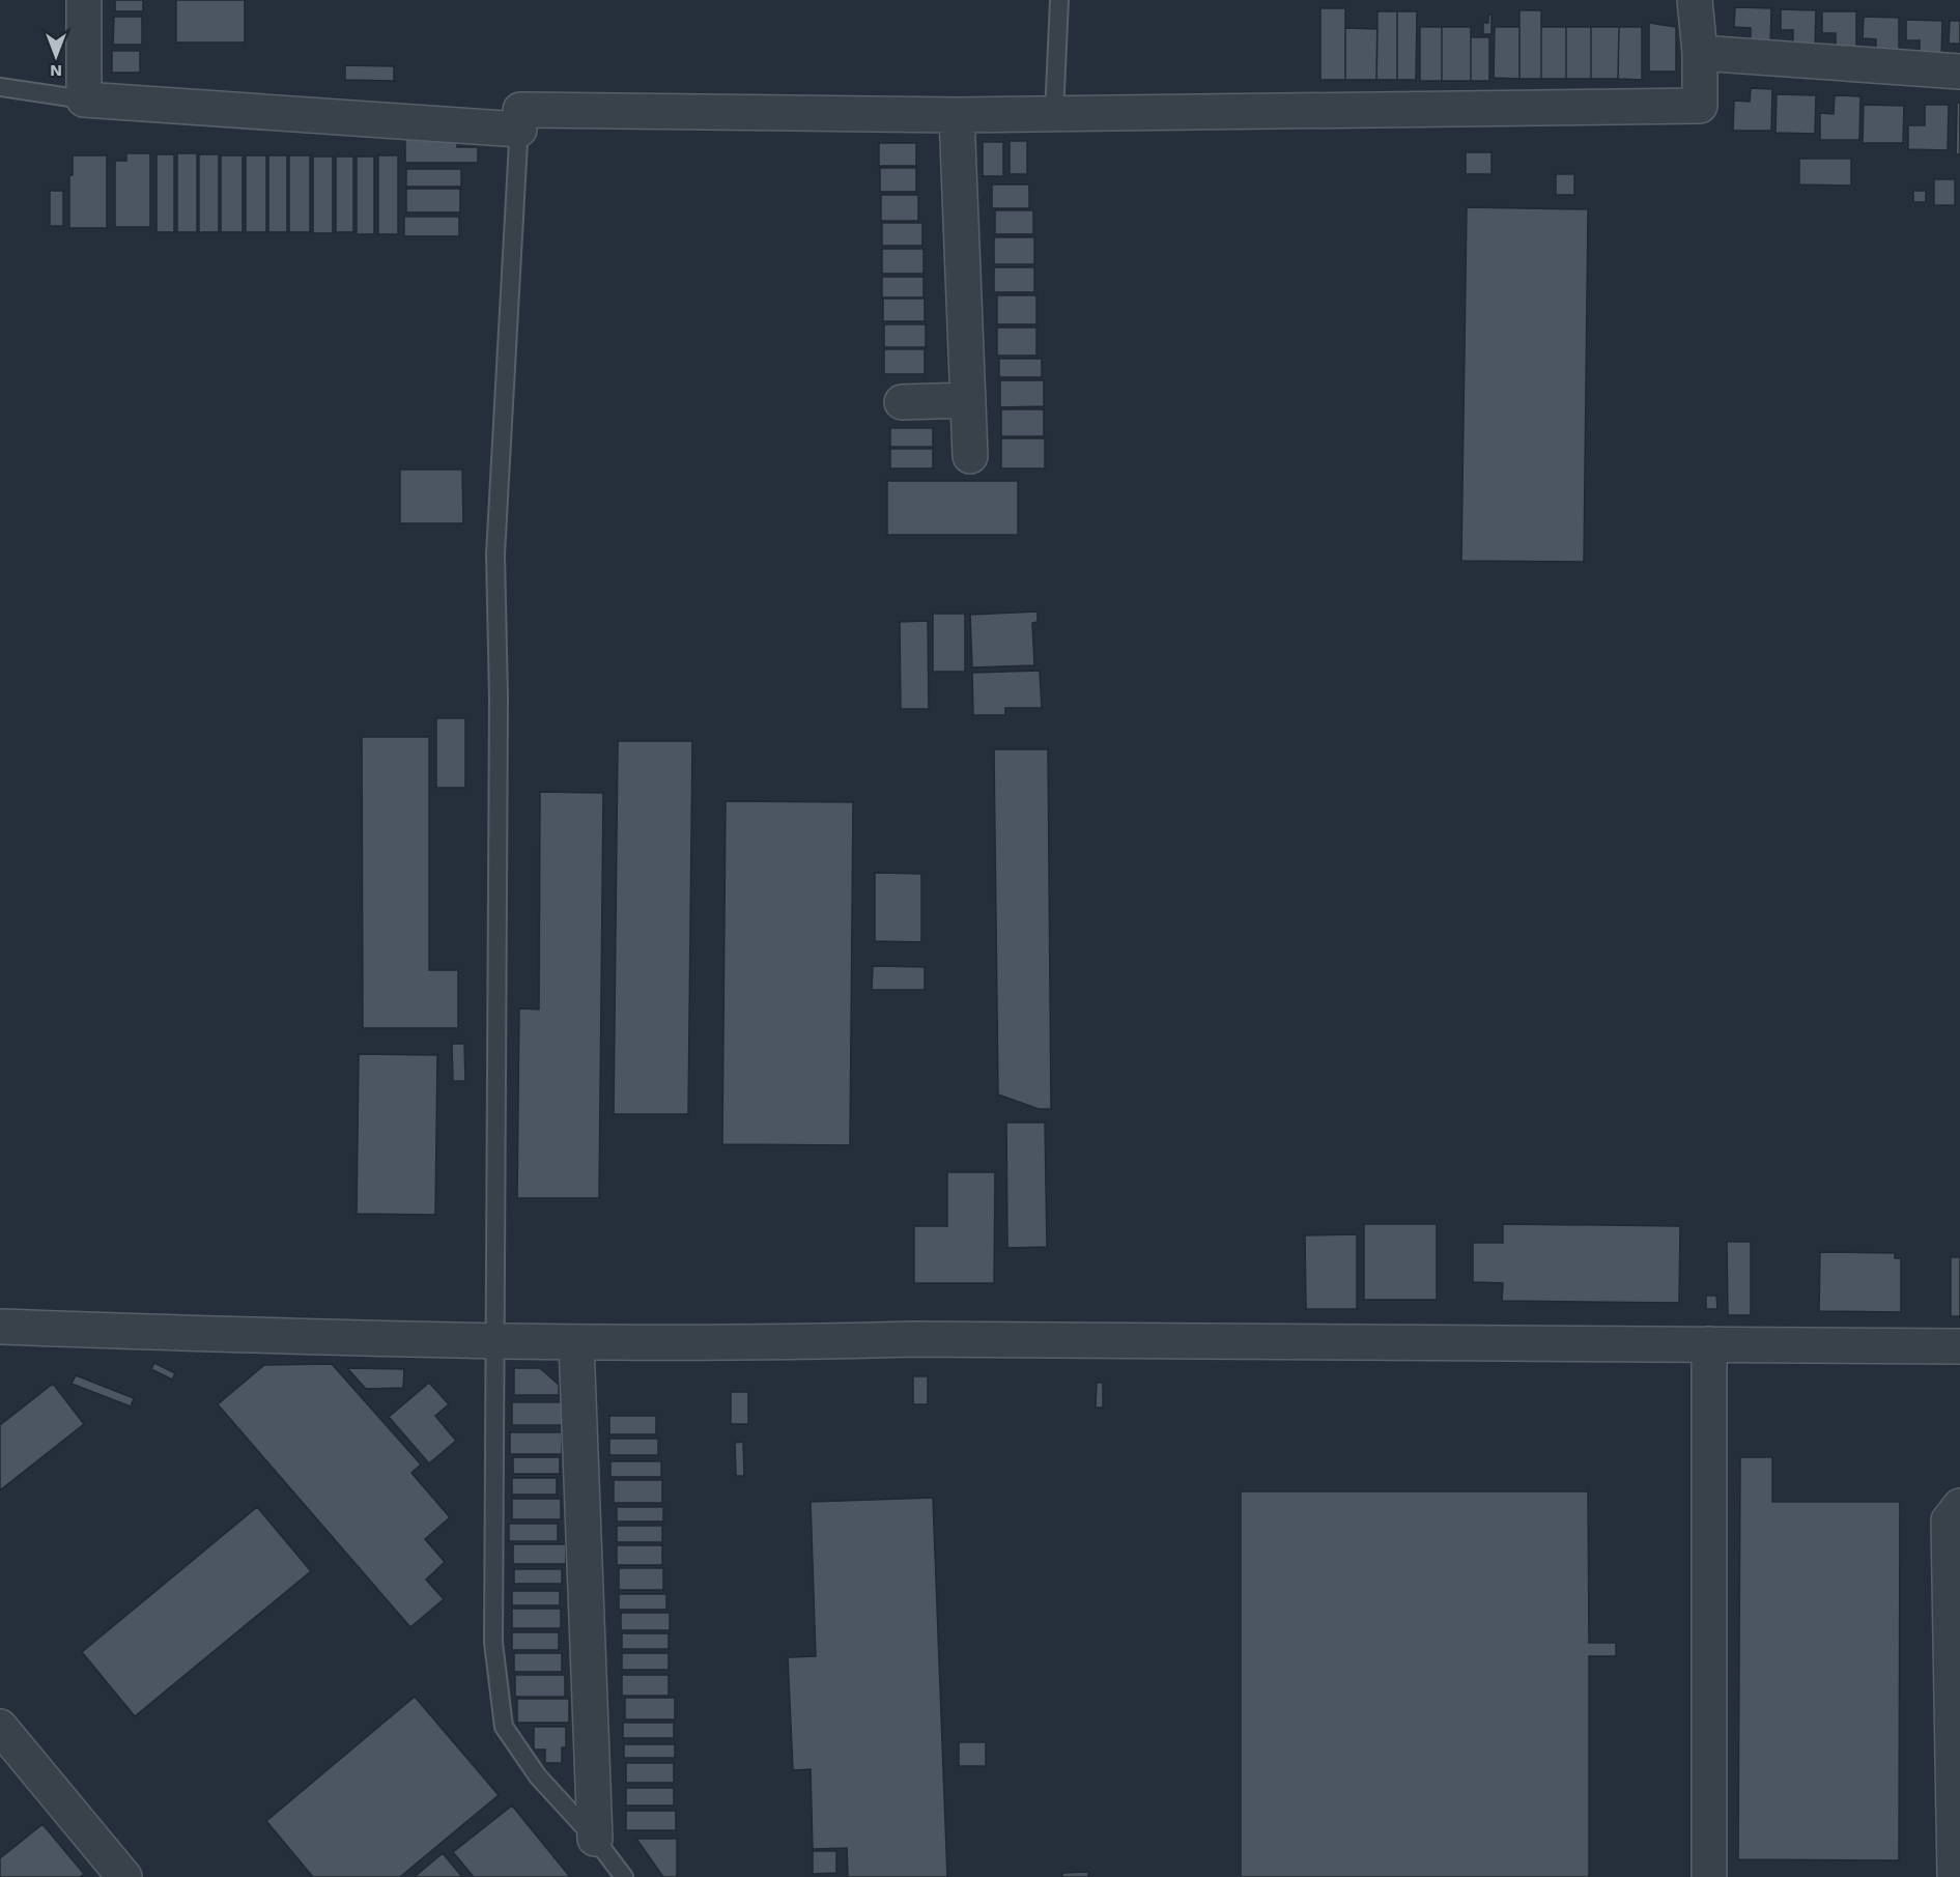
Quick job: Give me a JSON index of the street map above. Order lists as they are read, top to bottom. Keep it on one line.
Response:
{"north":"bottom"}
